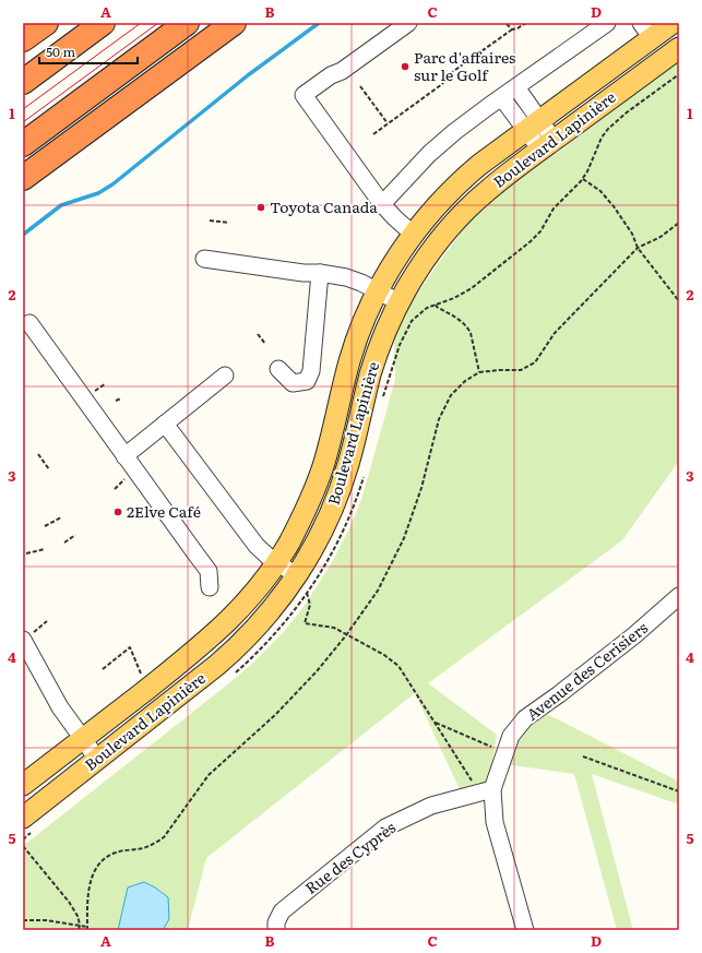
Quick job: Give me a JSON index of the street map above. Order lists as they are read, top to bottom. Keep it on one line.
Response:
{"streets":{"main road":["Boulevard Lapinière"],"street":["Avenue des Cerisiers","Rue des Cyprès"]},"crossings":[["Avenue des Cerisiers","Rue des Cyprès"]],"places":["Parc d'affaires sur le Golf","Toyota Canada","2Elve Café"],"scale_bar":"50 m","grid":{"columns":["A","B","C","D"],"rows":["1","2","3","4","5"]}}
